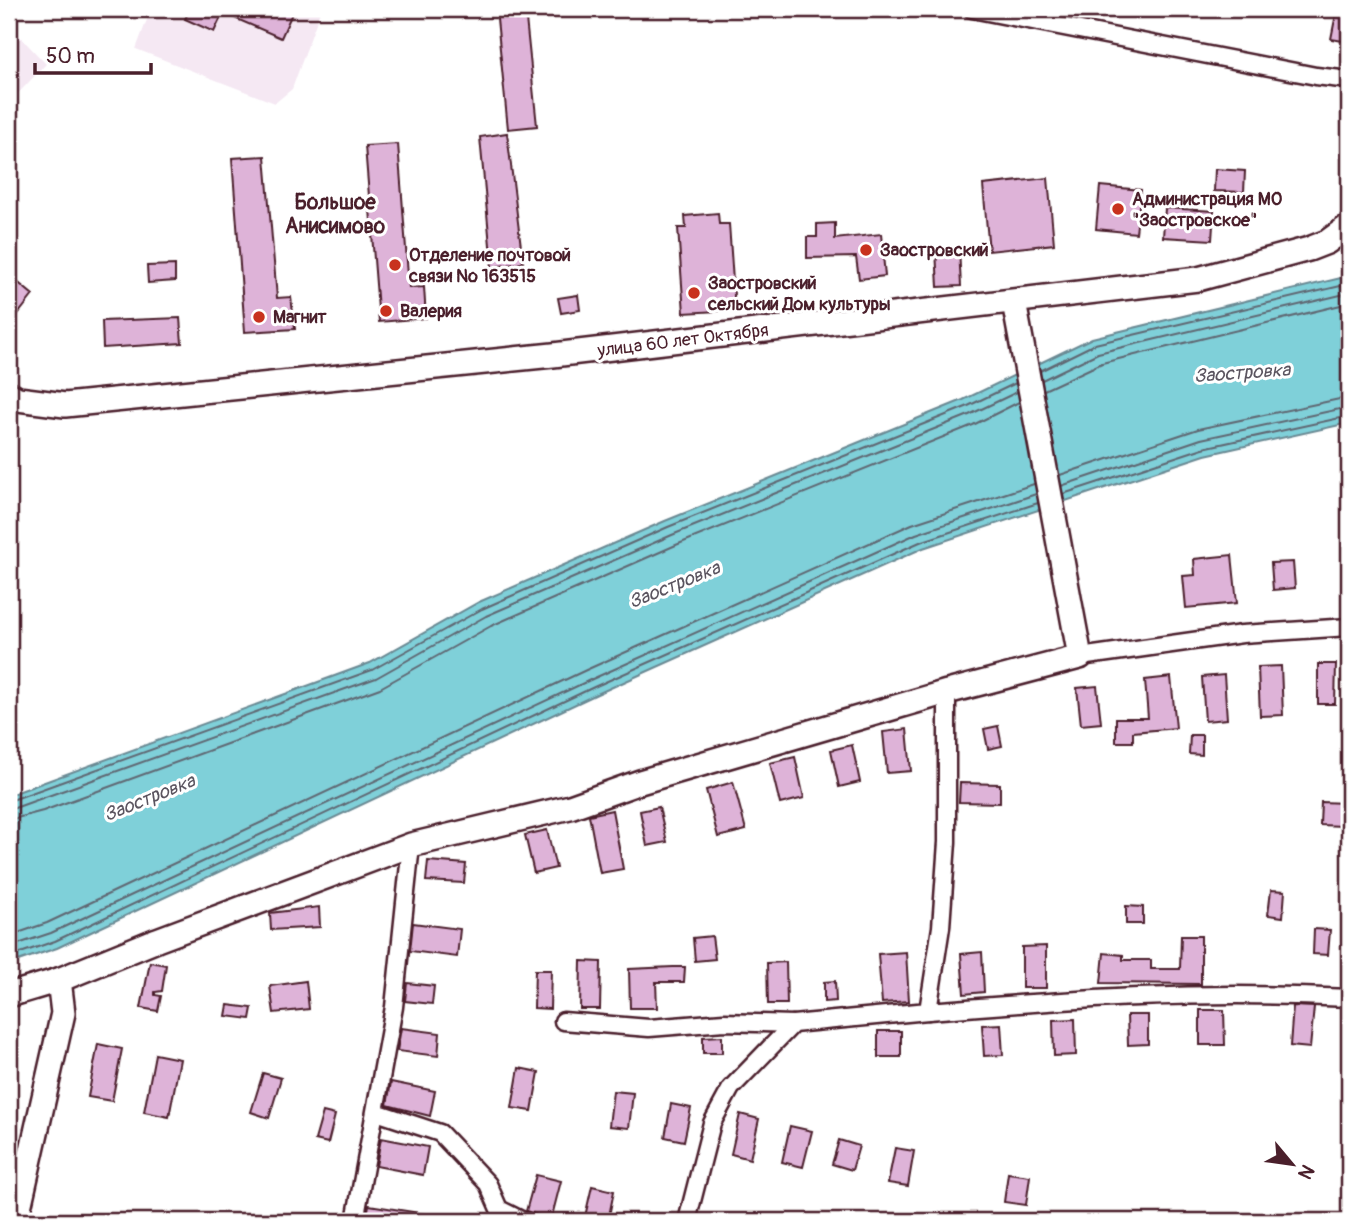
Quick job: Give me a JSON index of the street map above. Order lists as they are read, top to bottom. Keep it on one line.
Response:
{"streets":{"street":["улица 60 лет Октября"]},"districts":["Большое Анисимово"],"water":["Заостровка"],"places":["Администрация МО \"Заостровское\"","Заостровский","Отделение почтовой связи № 163515","Заостровский сельский Дом культуры","Валерия","Магнит"],"scale_bar":"50 m","north":"bottom right"}
